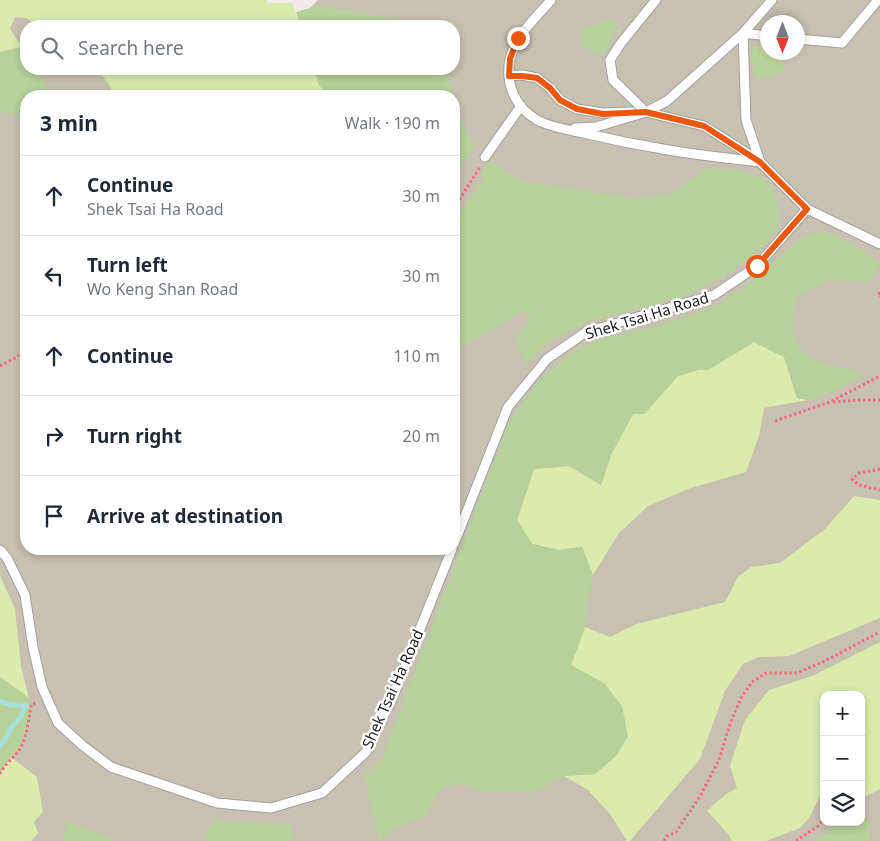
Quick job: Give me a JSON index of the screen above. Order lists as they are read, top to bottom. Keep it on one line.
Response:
{"streets":{"lane":["Shek Tsai Ha Road"]},"north":"bottom","page":{"search":"Search here","heading":["3 min","Walk · 190 m"],"list":[["Continue","Shek Tsai Ha Road","30 m"],["Turn left","Wo Keng Shan Road","30 m"],["Continue","110 m"],["Turn right","20 m"],"Arrive at destination"],"map_buttons":["+","−"]}}
